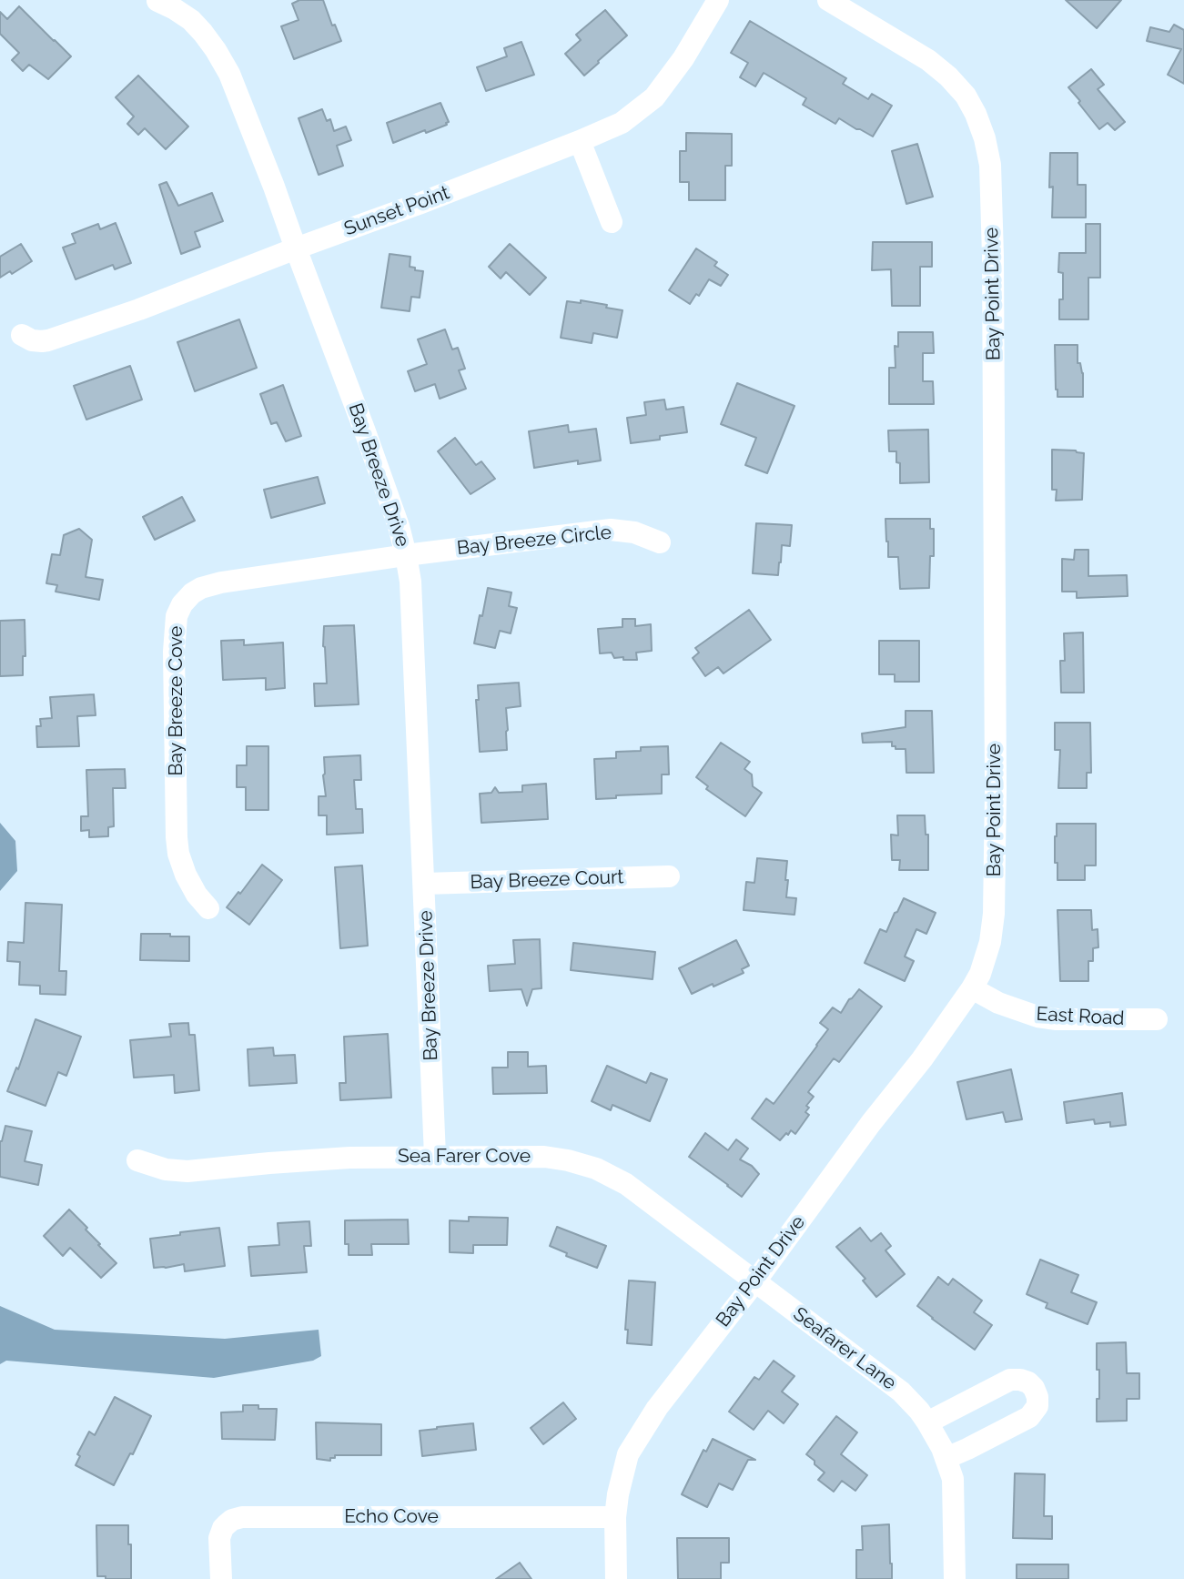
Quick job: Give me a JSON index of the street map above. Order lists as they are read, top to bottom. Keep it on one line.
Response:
{"streets":{"street":["Sunset Point","Bay Point Drive","Bay Breeze Drive","Bay Breeze Circle","Bay Breeze Cove","Bay Breeze Court","East Road","Sea Farer Cove","Seafarer Lane","Echo Cove"]},"crossings":[["Sunset Point","Bay Breeze Drive"],["Bay Point Drive","East Road"],["Bay Point Drive","Sea Farer Cove"],["Bay Point Drive","Seafarer Lane"],["Bay Point Drive","Echo Cove"],["Bay Breeze Drive","Bay Breeze Circle"],["Bay Breeze Drive","Bay Breeze Cove"],["Bay Breeze Drive","Bay Breeze Court"],["Bay Breeze Drive","Sea Farer Cove"],["Bay Breeze Circle","Bay Breeze Cove"],["Sea Farer Cove","Seafarer Lane"]]}
